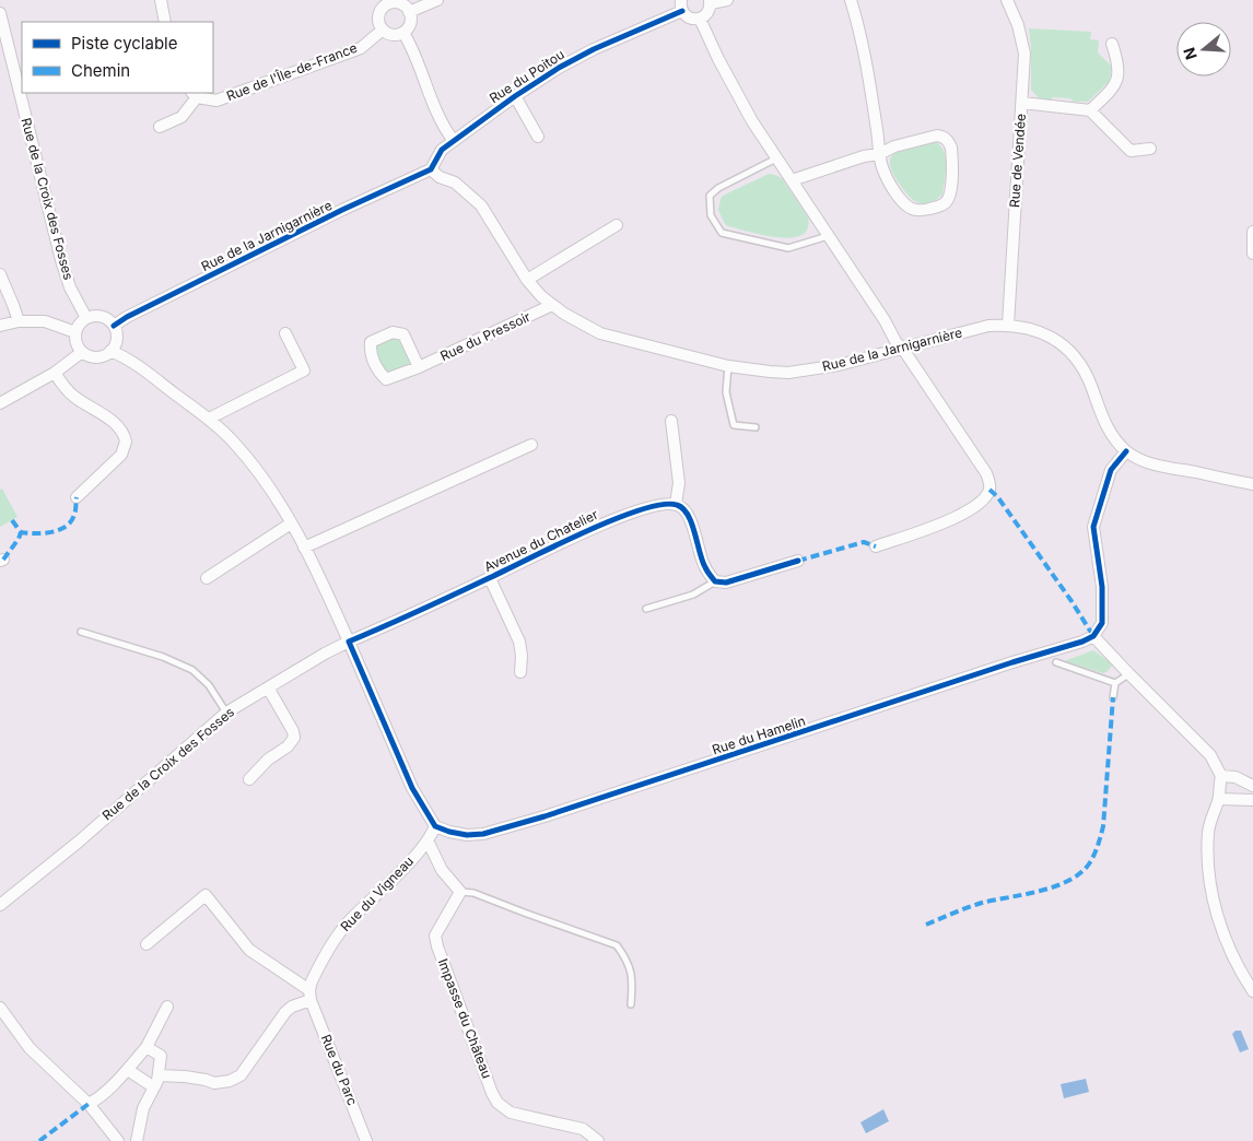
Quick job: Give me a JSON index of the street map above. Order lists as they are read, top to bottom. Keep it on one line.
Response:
{"streets":{"street":["Rue de l'Île-de-France","Rue du Poitou","Rue de Vendée","Rue de la Croix des Fosses","Rue de la Jarnigarnière","Rue du Pressoir","Avenue du Chatelier","Rue du Hamelin","Rue du Vigneau","Impasse du Château","Rue du Parc"]},"crossings":[["Rue du Poitou","Rue de la Jarnigarnière"],["Rue de Vendée","Rue de la Jarnigarnière"],["Rue de la Croix des Fosses","Rue de la Jarnigarnière"],["Rue de la Croix des Fosses","Avenue du Chatelier"],["Rue de la Jarnigarnière","Rue du Pressoir"],["Rue du Hamelin","Rue du Vigneau"],["Rue du Vigneau","Rue du Parc"]],"legend":["Piste cyclable","Chemin"],"north":"left"}
